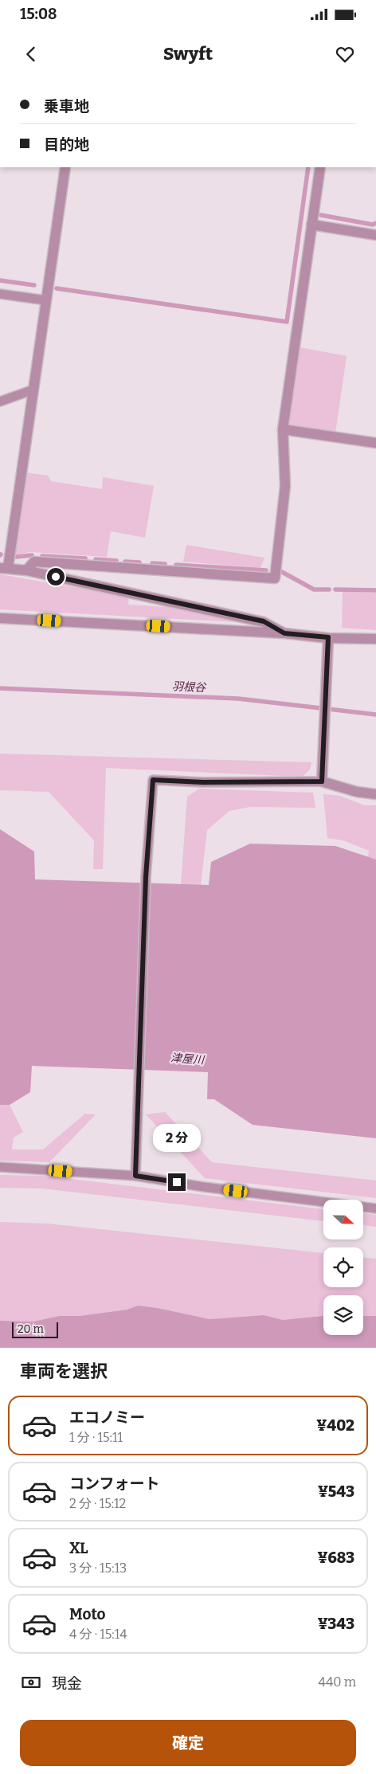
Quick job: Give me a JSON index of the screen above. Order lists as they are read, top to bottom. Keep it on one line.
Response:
{"water":["羽根谷","津屋川"],"scale_bar":"20 m","north":"right","page":{"status":"15:08","header":"Swyft","banner":["乗車地","目的地"],"bubble":"2 分","scale":"20 m","heading":"車両を選択","list":[{"name":"エコノミー","note":"1 分 · 15:11","value":"¥402"},{"name":"コンフォート","note":"2 分 · 15:12","value":"¥543"},{"name":"XL","note":"3 分 · 15:13","value":"¥683"},{"name":"Moto","note":"4 分 · 15:14","value":"¥343"}],"pay":["現金","440 m"],"buttons":"確定"}}
